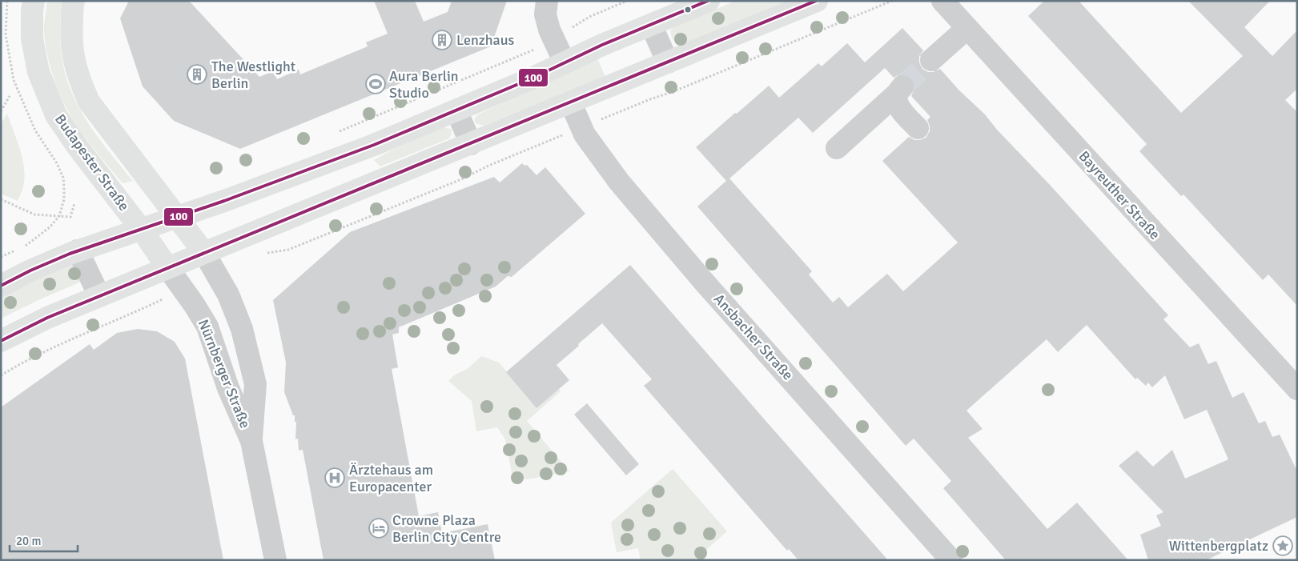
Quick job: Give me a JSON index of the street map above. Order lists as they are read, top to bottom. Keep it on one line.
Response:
{"streets":{"main road":["Budapester Straße"],"street":["Bayreuther Straße","Ansbacher Straße","Nürnberger Straße"]},"crossings":[["Budapester Straße","Nürnberger Straße"]],"places":{"building":["Lenzhaus","The Westlight Berlin"],"sports":["Aura Berlin Studio"],"hospital":["Ärztehaus am Europacenter"],"hotel":["Crowne Plaza Berlin City Centre"],"place":["Wittenbergplatz"]},"lines":["transit line 100"],"scale_bar":"20 m"}
